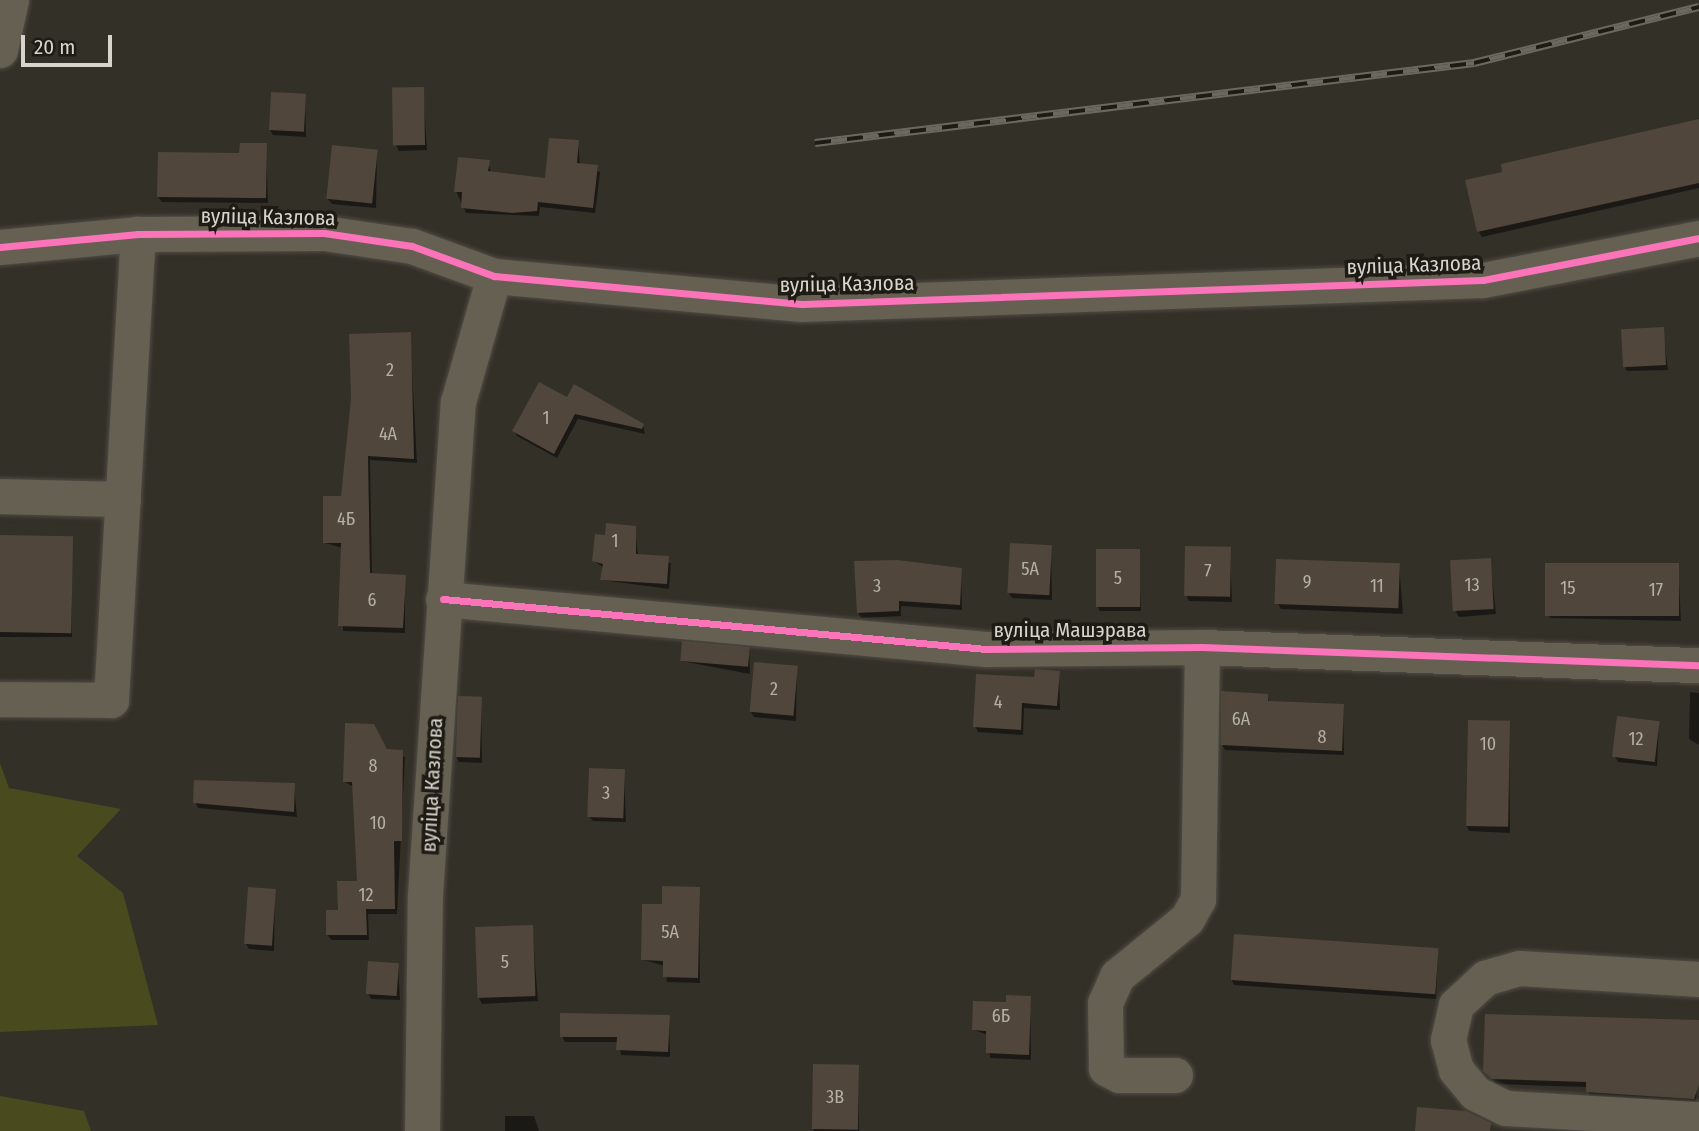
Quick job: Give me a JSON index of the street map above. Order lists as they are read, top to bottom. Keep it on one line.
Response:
{"streets":{"street":["вуліца Казлова","вуліца Машэрава"]},"crossings":[["вуліца Казлова","вуліца Машэрава"]],"house_numbers":["2","1","4А","4Б","1","5А","7","5","9","13","3","11","15","17","6","2","4","6А","8","12","10","8","3","10","12","5А","5","6Б","3В"],"scale_bar":"20 m"}
